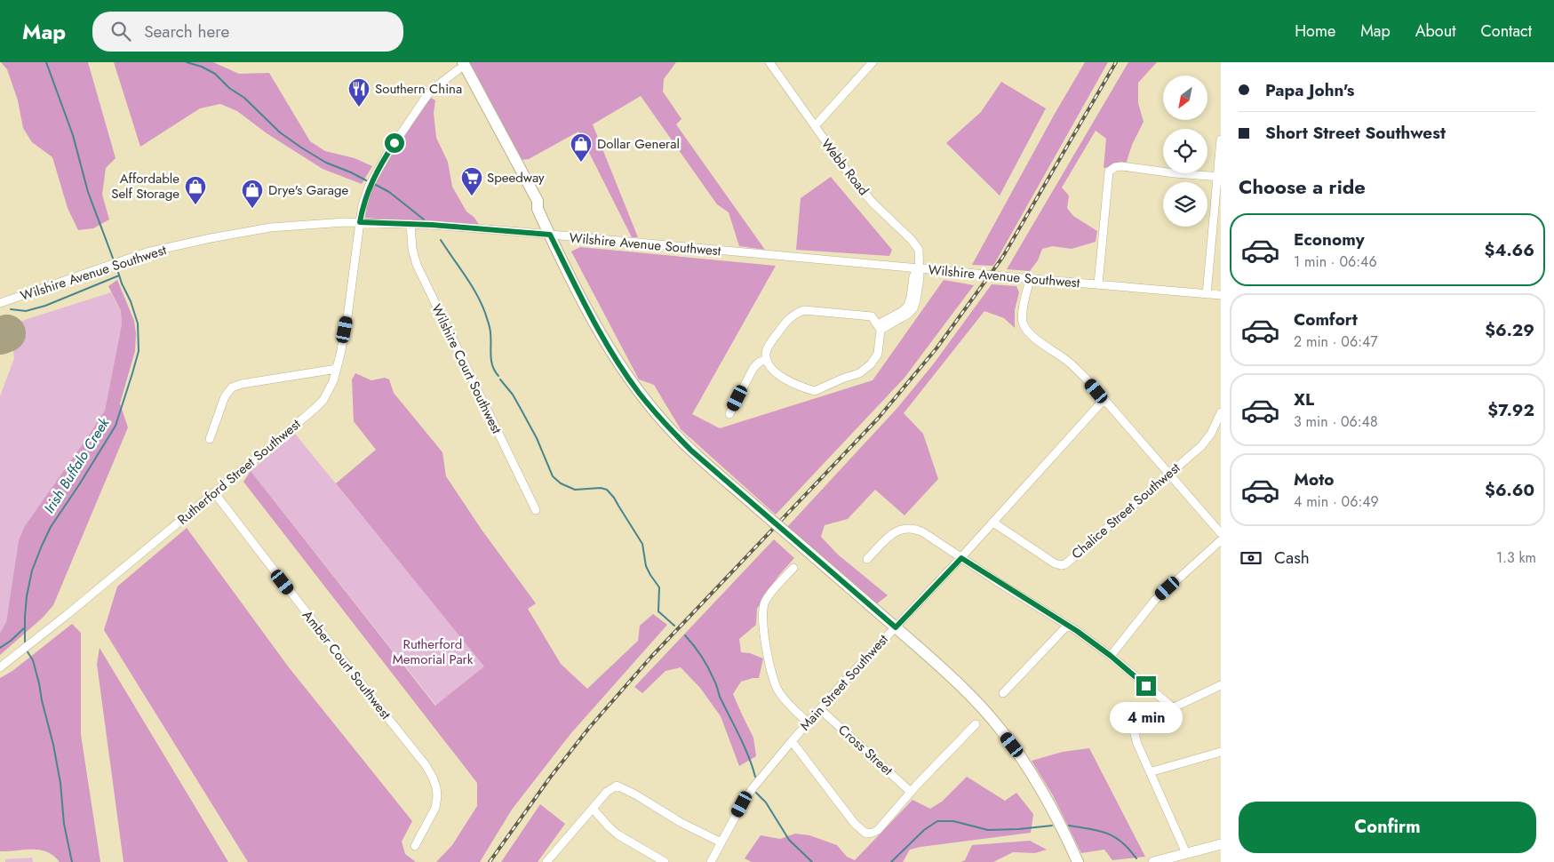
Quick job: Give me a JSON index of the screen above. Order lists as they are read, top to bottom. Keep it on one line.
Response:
{"streets":{"street":["Webb Road","Wilshire Avenue Southwest","Wilshire Court Southwest","Rutherford Street Southwest","Chalice Street Southwest","Amber Court Southwest","Main Street Southwest","Cross Street"]},"crossings":[["Webb Road","Wilshire Avenue Southwest"],["Wilshire Avenue Southwest","Wilshire Court Southwest"],["Wilshire Avenue Southwest","Rutherford Street Southwest"],["Rutherford Street Southwest","Amber Court Southwest"],["Chalice Street Southwest","Main Street Southwest"],["Main Street Southwest","Cross Street"]],"water":["Irish Buffalo Creek"],"parks":["Rutherford Memorial Park"],"places":{"restaurant":["Southern China"],"shop":["Dollar General","Affordable Self Storage","Drye's Garage"],"supermarket":["Speedway"]},"north":"bottom left","page":{"header":"Map","search":"Search here","nav":["Home","Map","About","Contact"],"banner":["Papa John's","Short Street Southwest"],"heading":"Choose a ride","list":[{"name":"Economy","note":"1 min · 06:46","value":"$4.66"},{"name":"Comfort","note":"2 min · 06:47","value":"$6.29"},{"name":"XL","note":"3 min · 06:48","value":"$7.92"},{"name":"Moto","note":"4 min · 06:49","value":"$6.60"}],"pay":["Cash","1.3 km"],"bubble":"4 min","buttons":"Confirm"}}
